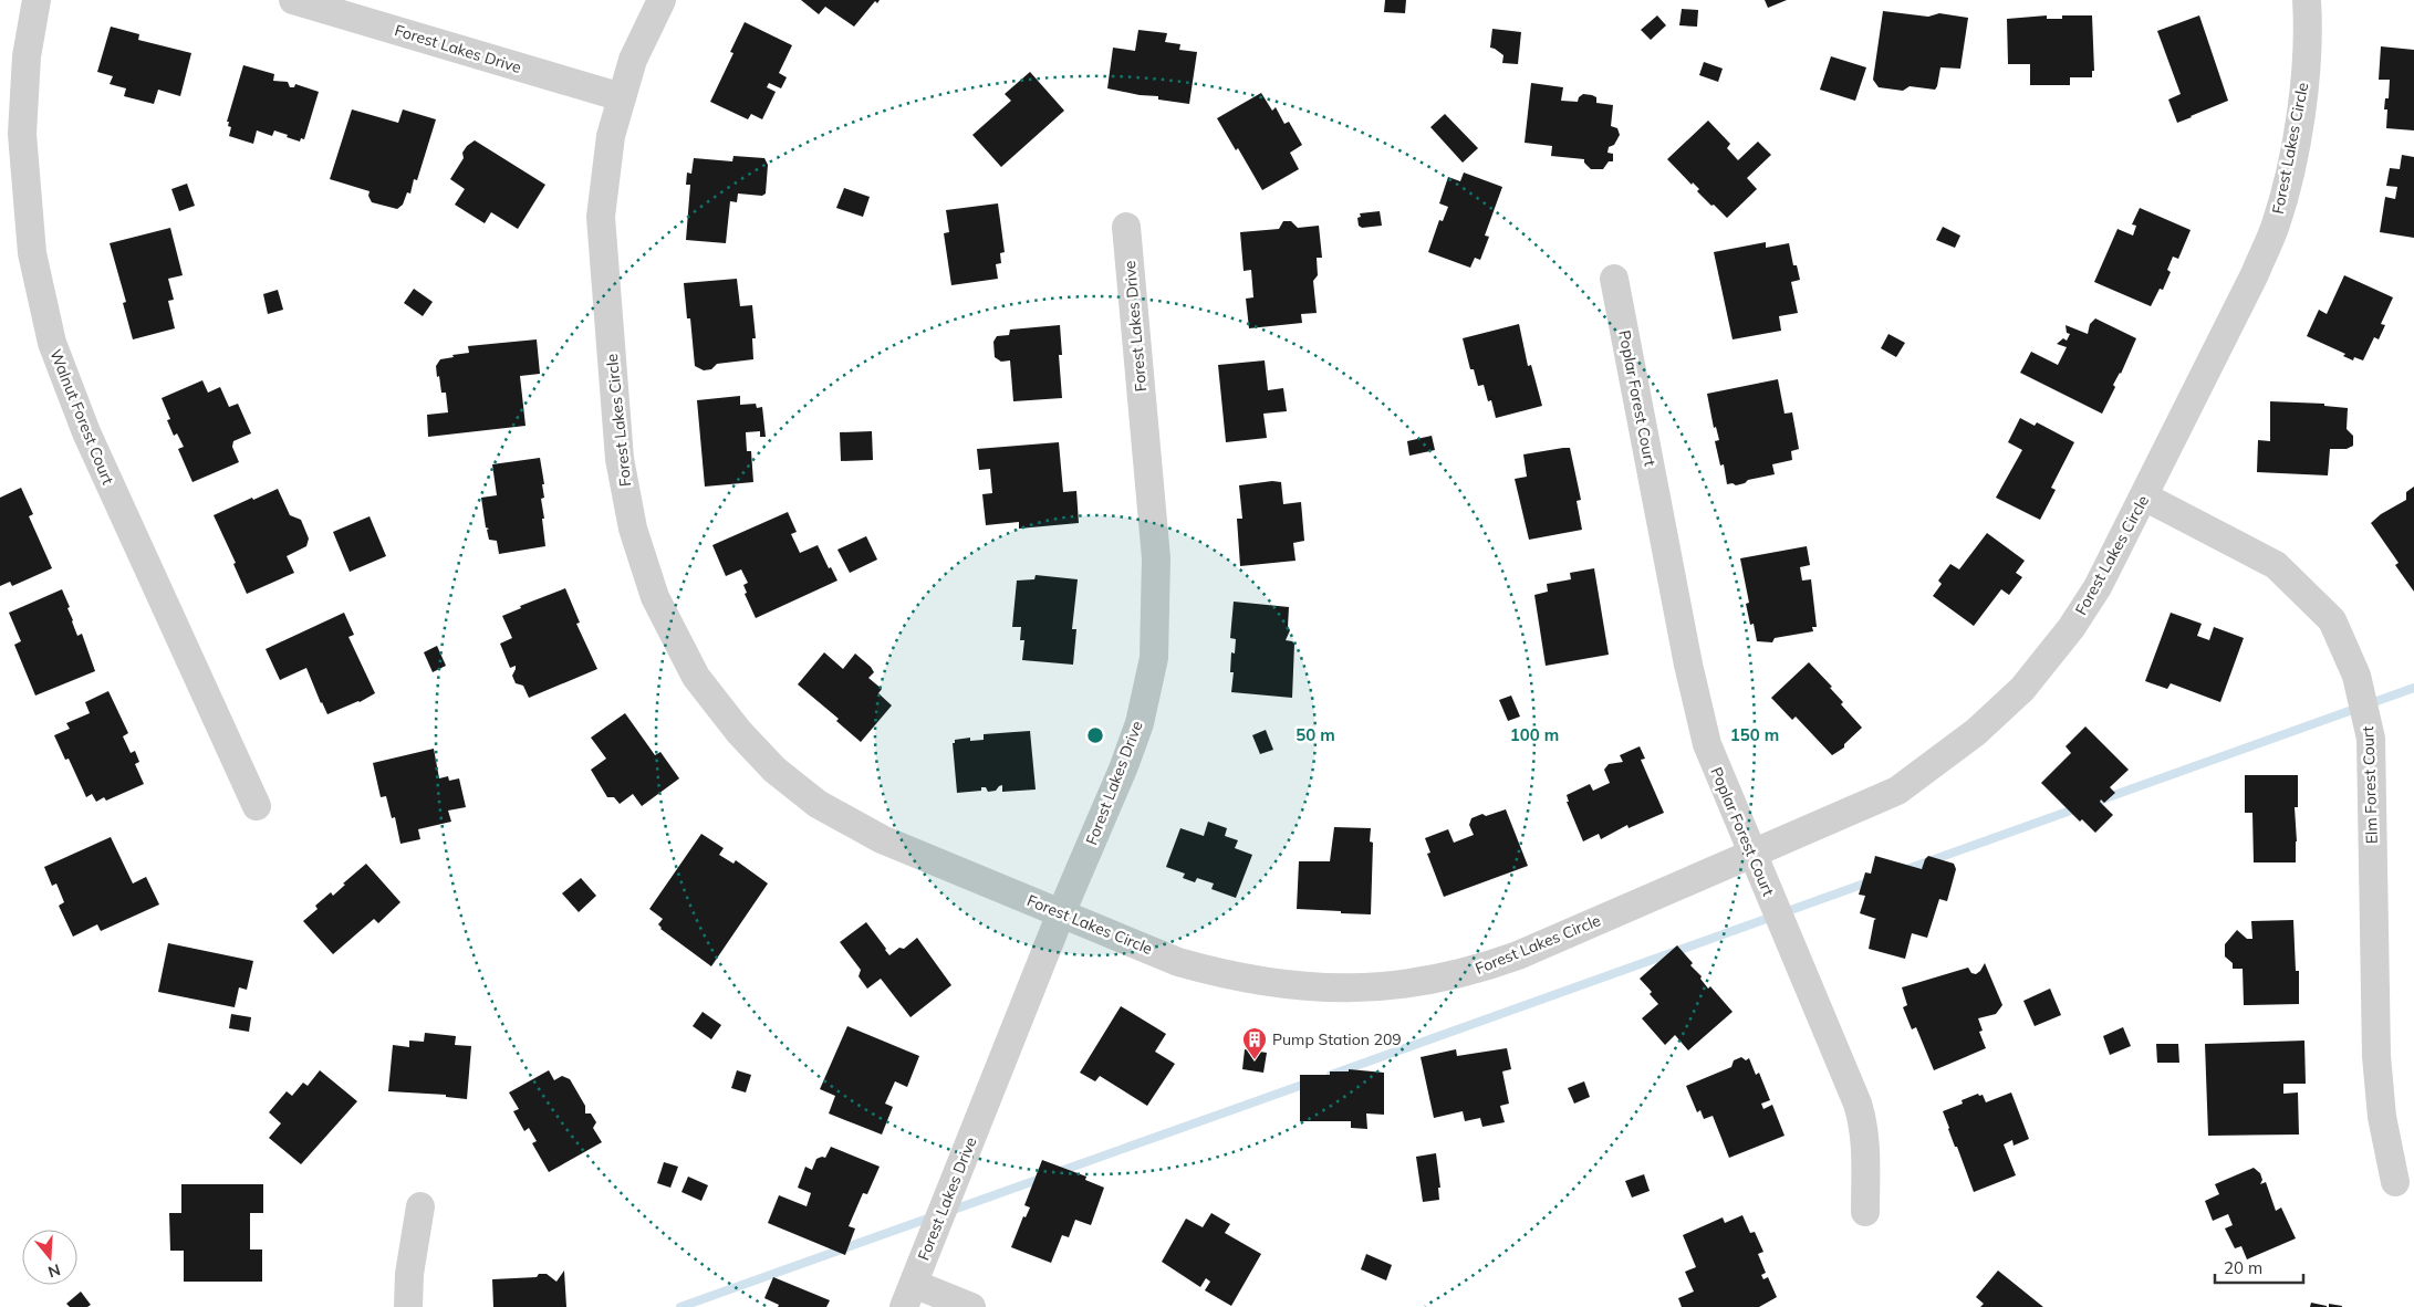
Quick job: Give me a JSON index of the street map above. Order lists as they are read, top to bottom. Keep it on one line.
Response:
{"streets":{"street":["Forest Lakes Drive","Forest Lakes Circle","Poplar Forest Court","Walnut Forest Court","Elm Forest Court"]},"crossings":[["Forest Lakes Drive","Forest Lakes Circle"],["Forest Lakes Circle","Poplar Forest Court"],["Forest Lakes Circle","Elm Forest Court"]],"places":{"building":["Pump Station 209"]},"scale_bar":"20 m","north":"bottom","rings":["50 m","100 m","150 m"]}
